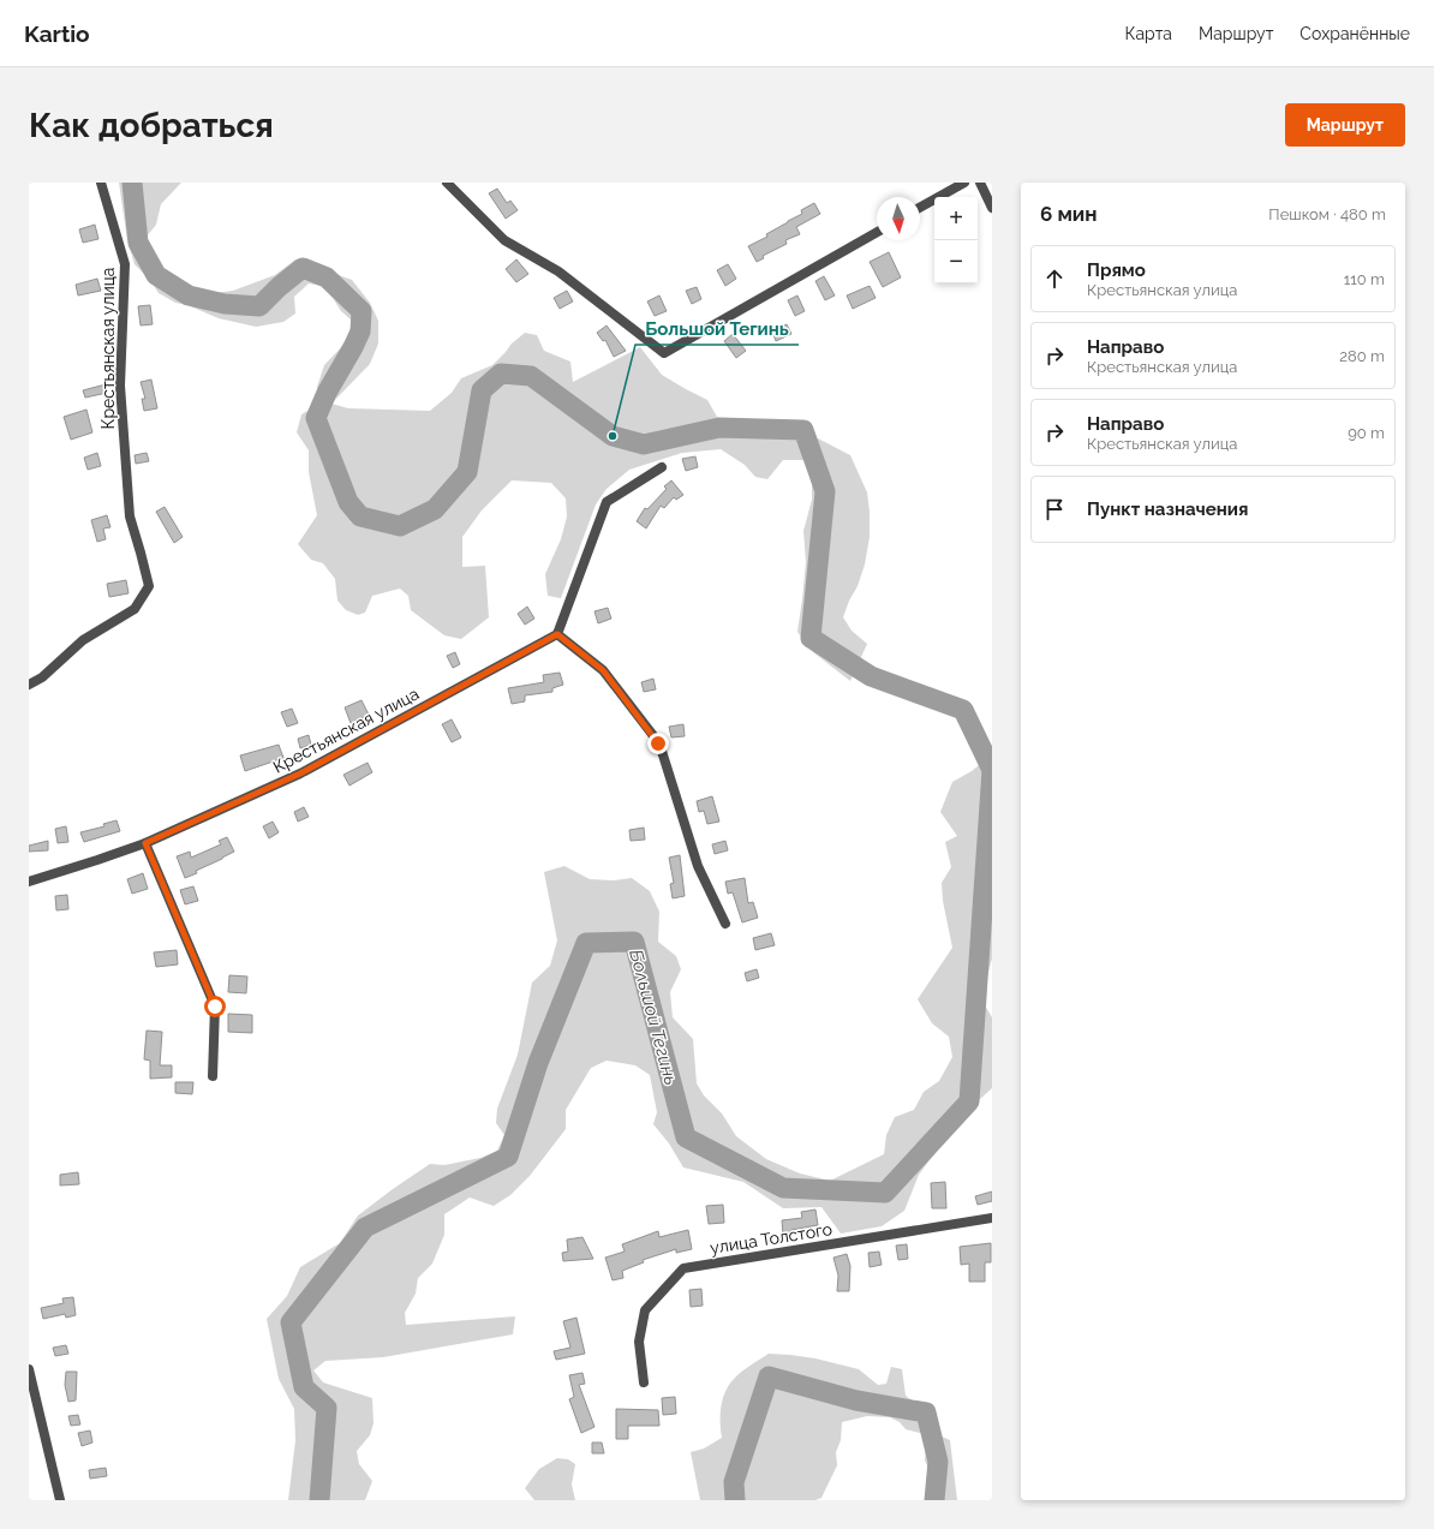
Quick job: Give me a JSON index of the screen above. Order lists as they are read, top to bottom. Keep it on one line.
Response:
{"streets":{"street":["Крестьянская улица","улица Толстого"]},"water":["Большой Тегинь"],"places":["Большой Тегинь"],"north":"bottom","page":{"header":"Kartio","nav":["Карта","Маршрут","Сохранённые"],"buttons":"Маршрут","title":"Как добраться","heading":["6 мин","Пешком · 480 m"],"map_buttons":["+","−"],"list":[["Прямо","Крестьянская улица","110 m"],["Направо","Крестьянская улица","280 m"],["Направо","Крестьянская улица","90 m"],"Пункт назначения"]}}
